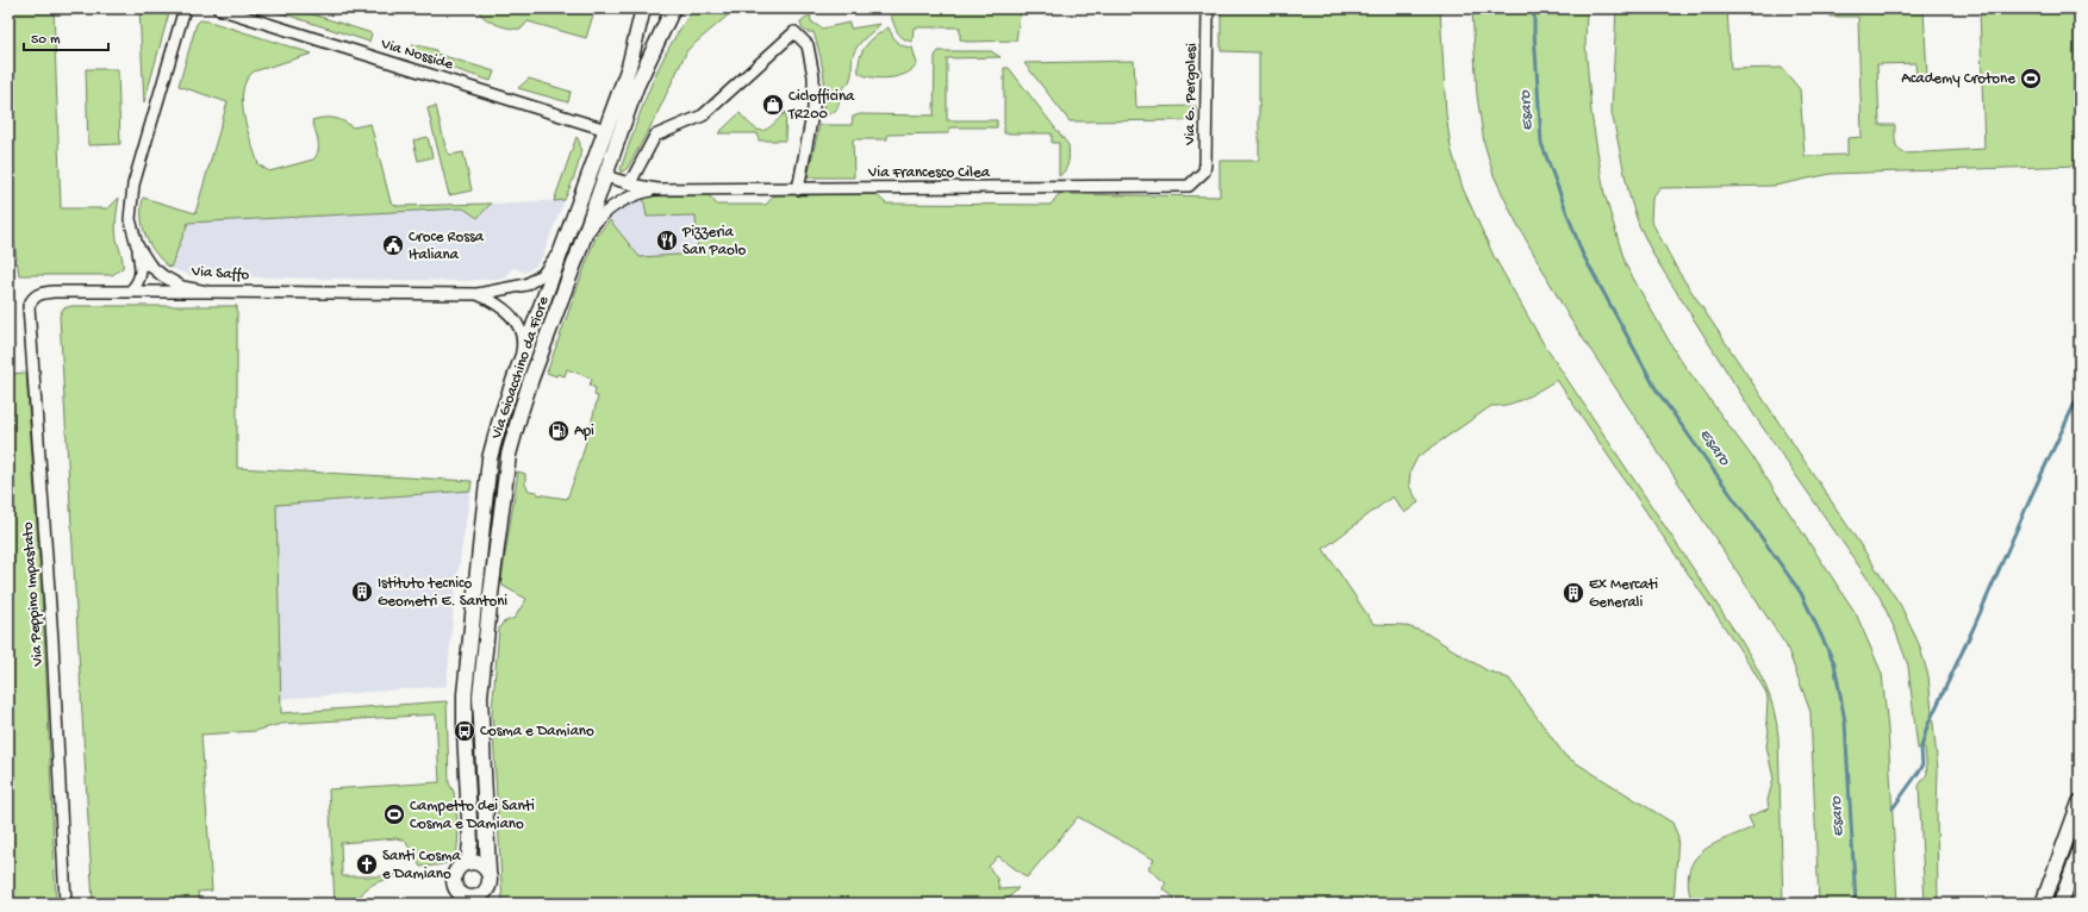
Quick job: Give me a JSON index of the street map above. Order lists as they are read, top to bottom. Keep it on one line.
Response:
{"streets":{"street":["Via Nosside","Via G. Pergolesi","Via Francesco Cilea","Via Saffo","Via Gioacchino da Fiore","Via Peppino Impastato"]},"crossings":[["Via Nosside","Via Gioacchino da Fiore"],["Via G. Pergolesi","Via Francesco Cilea"],["Via Saffo","Via Gioacchino da Fiore"],["Via Saffo","Via Peppino Impastato"]],"water":["Esaro"],"places":{"sports":["Academy Crotone","Campetto dei Santi Cosma e Damiano"],"shop":["Ciclofficina TR200"],"restaurant":["Pizzeria San Paolo"],"public building":["Croce Rossa Italiana"],"fuel station":["Api"],"building":["Istituto tecnico Geometri E. Santoni","Ex Mercati Generali"],"bus stop":["Cosma e Damiano"],"church":["Santi Cosma e Damiano"]},"scale_bar":"50 m"}
